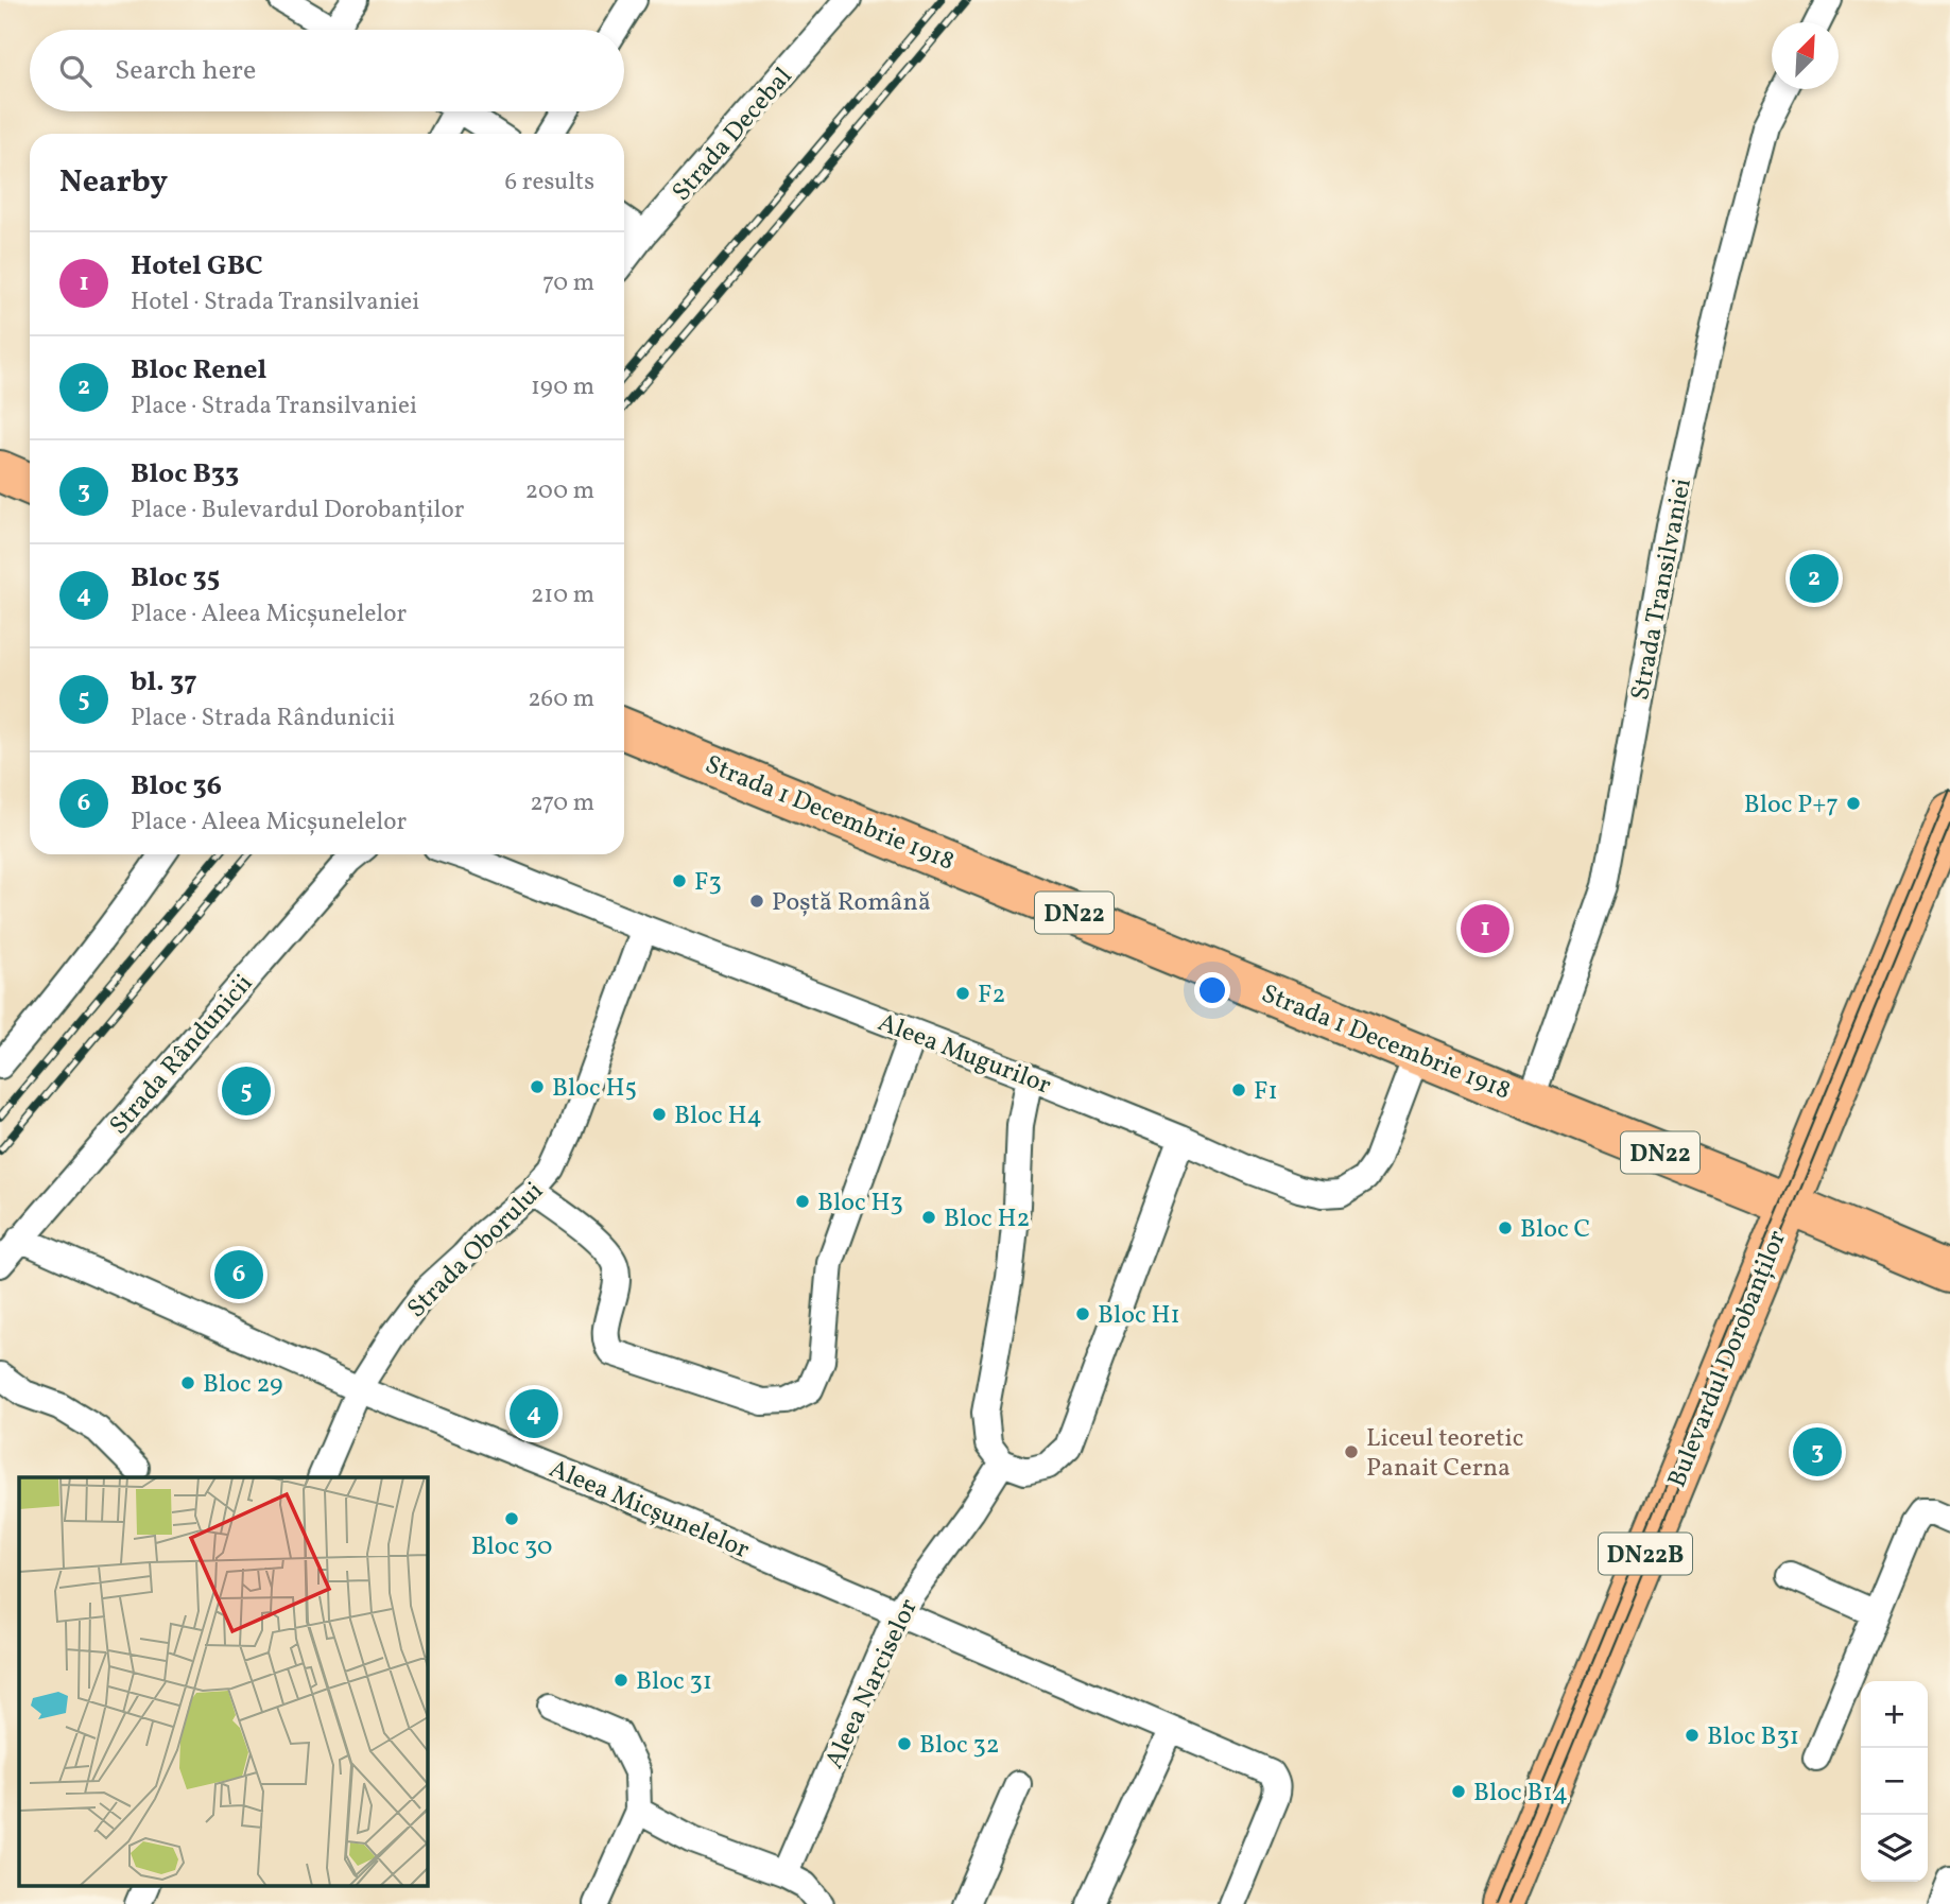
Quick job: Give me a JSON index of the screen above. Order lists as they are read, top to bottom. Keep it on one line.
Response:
{"streets":{"main road":["Strada 1 Decembrie 1918","DN22","Bulevardul Dorobanților","DN22B"],"street":["Strada Decebal","Strada Transilvaniei","Aleea Mugurilor","Strada Rândunicii","Strada Oborului","Aleea Micșunelelor","Aleea Narciselor"]},"crossings":[["Strada Transilvaniei","Strada 1 Decembrie 1918"],["Strada 1 Decembrie 1918","Aleea Mugurilor"],["Strada 1 Decembrie 1918","Bulevardul Dorobanților"],["Aleea Mugurilor","Strada Oborului"],["Strada Rândunicii","Aleea Micșunelelor"],["Strada Oborului","Aleea Micșunelelor"],["Aleea Micșunelelor","Aleea Narciselor"]],"places":["Bloc P+7","F3","Poștă Română","F2","Bloc H5","F1","Bloc H4","Bloc H3","Bloc H2","Bloc C","Bloc H1","Bloc 29","Liceul teoretic Panait Cerna","Bloc 30","Bloc 31","Bloc B31","Bloc 32","Bloc B14"],"north":"top right","page":{"search":"Search here","heading":["Nearby","6 results"],"list":[{"mark":"1","name":"Hotel GBC","note":"Hotel · Strada Transilvaniei","value":"70 m"},{"mark":"2","name":"Bloc Renel","note":"Place · Strada Transilvaniei","value":"190 m"},{"mark":"3","name":"Bloc B33","note":"Place · Bulevardul Dorobanților","value":"200 m"},{"mark":"4","name":"Bloc 35","note":"Place · Aleea Micșunelelor","value":"210 m"},{"mark":"5","name":"bl. 37","note":"Place · Strada Rândunicii","value":"260 m"},{"mark":"6","name":"Bloc 36","note":"Place · Aleea Micșunelelor","value":"270 m"}],"pins":["2","1","5","6","4","3"],"map_buttons":["+","−"]}}
